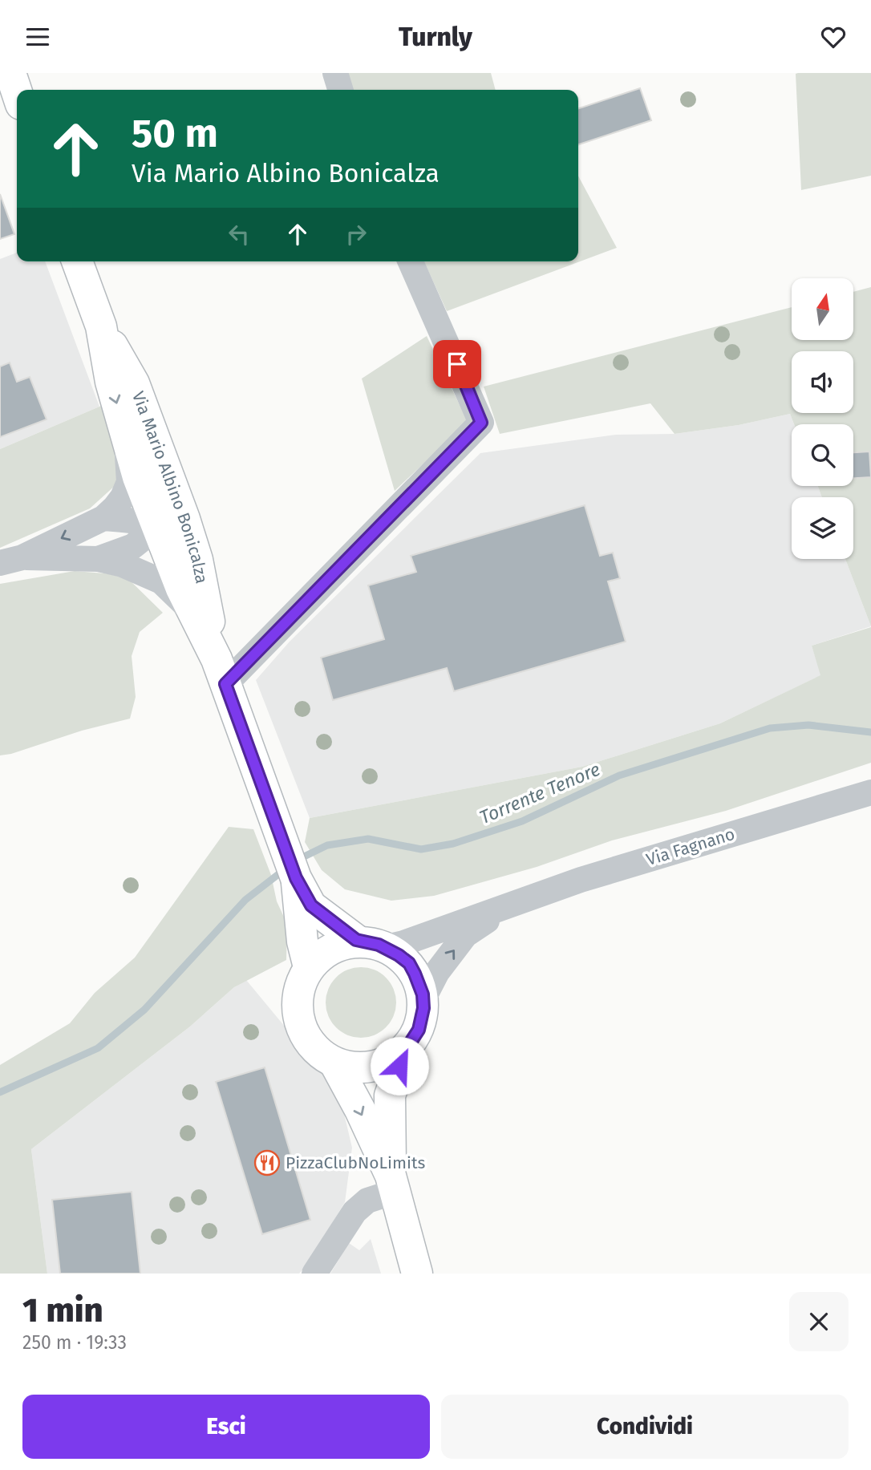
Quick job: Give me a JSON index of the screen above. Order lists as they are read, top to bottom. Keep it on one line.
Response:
{"streets":{"main road":["Via Mario Albino Bonicalza"],"street":["Via Fagnano"]},"crossings":[["Via Mario Albino Bonicalza","Via Fagnano"]],"water":["Torrente Tenore"],"places":{"restaurant":["PizzaClubNoLimits"]},"north":"top","page":{"header":"Turnly","turn":["50 m","Via Mario Albino Bonicalza"],"heading":["1 min","250 m · 19:33"],"buttons":["Esci","Condividi"]}}
